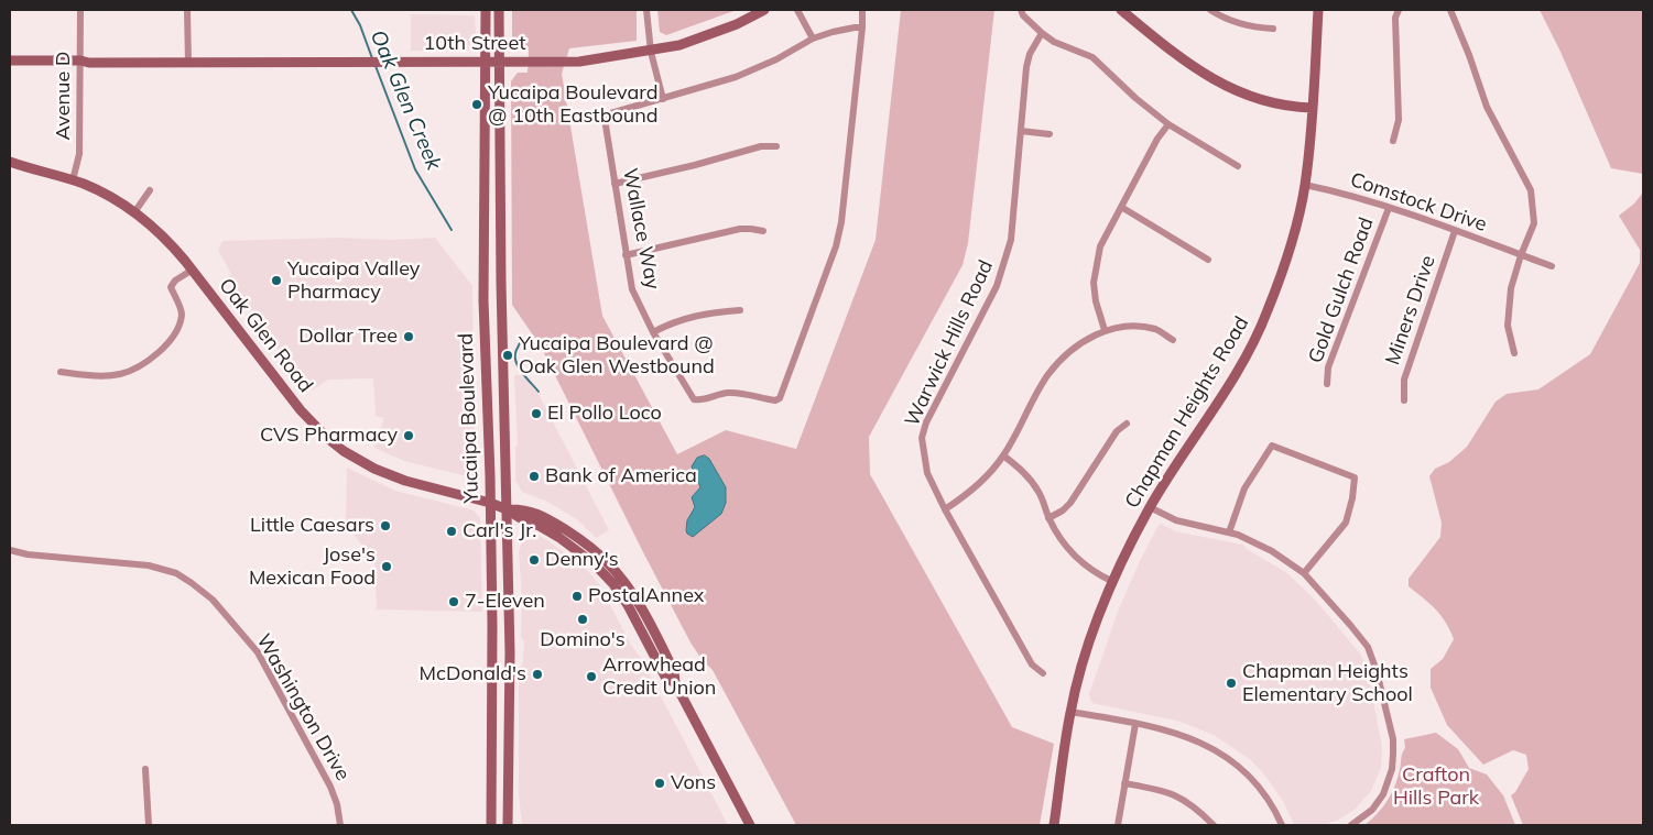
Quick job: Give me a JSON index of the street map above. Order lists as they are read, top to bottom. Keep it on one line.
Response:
{"streets":{"main road":["10th Street","Oak Glen Road","Chapman Heights Road","Yucaipa Boulevard"],"street":["Avenue D","Comstock Drive","Wallace Way","Gold Gulch Road","Miners Drive","Warwick Hills Road","Washington Drive"]},"crossings":[["10th Street","Avenue D"],["10th Street","Yucaipa Boulevard"],["Avenue D","Oak Glen Road"],["Comstock Drive","Gold Gulch Road"],["Comstock Drive","Miners Drive"],["Comstock Drive","Chapman Heights Road"],["Oak Glen Road","Yucaipa Boulevard"]],"water":["Oak Glen Creek"],"parks":["Crafton Hills Park"],"places":["Yucaipa Boulevard @ 10th Eastbound","Yucaipa Valley Pharmacy","Dollar Tree","Yucaipa Boulevard @ Oak Glen Westbound","El Pollo Loco","CVS Pharmacy","Bank of America","Little Caesars","Carl's Jr.","Denny's","Jose's Mexican Food","PostalAnnex","7-Eleven","Domino's","McDonald's","Arrowhead Credit Union","Chapman Heights Elementary School","Vons"]}
